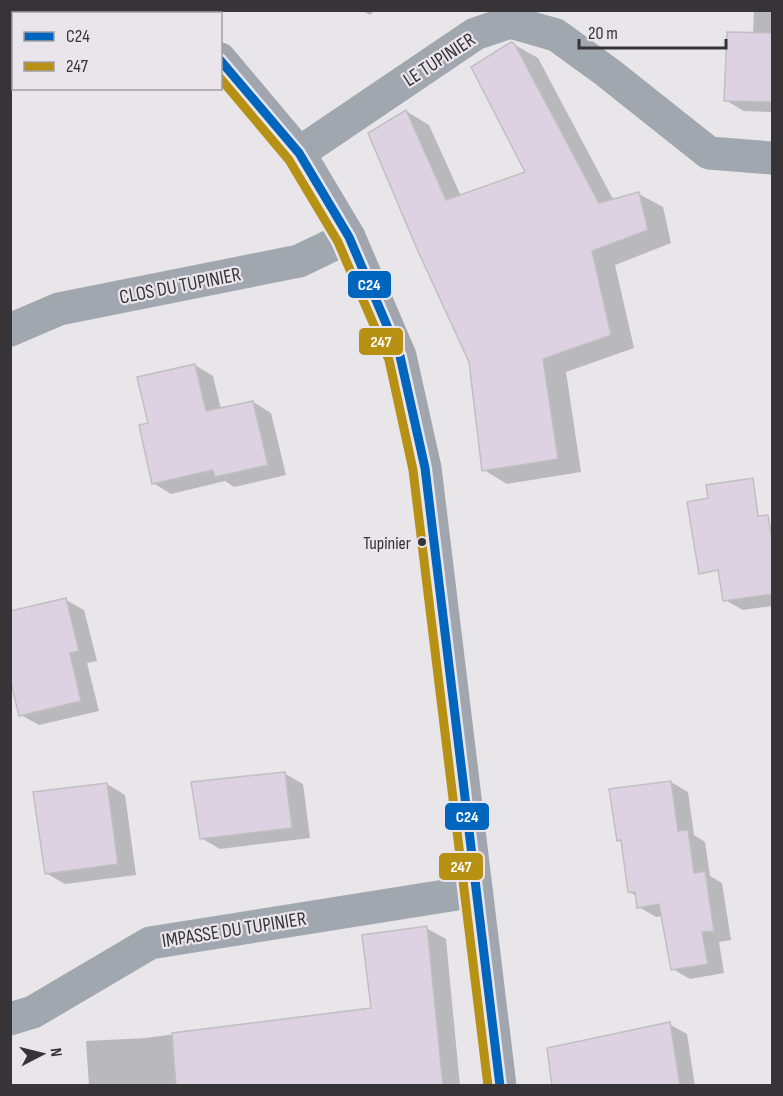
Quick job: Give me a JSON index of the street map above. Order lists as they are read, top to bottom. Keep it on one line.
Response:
{"streets":{"street":["LE TUPINIER","CLOS DU TUPINIER","IMPASSE DU TUPINIER"]},"places":["Tupinier"],"lines":["transit line C24","transit line 247"],"legend":["C24","247"],"scale_bar":"20 m","north":"right"}
